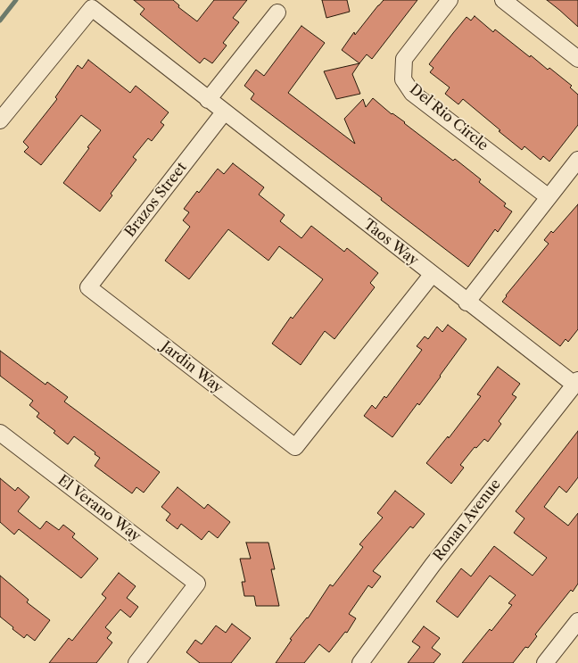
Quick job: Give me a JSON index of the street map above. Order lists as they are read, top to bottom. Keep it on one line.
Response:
{"streets":{"street":["Del Rio Circle","Brazos Street","Taos Way","Jardin Way","El Verano Way","Ronan Avenue"]},"crossings":[["Brazos Street","Taos Way"],["Brazos Street","Jardin Way"],["Taos Way","Jardin Way"],["Taos Way","Ronan Avenue"]]}
